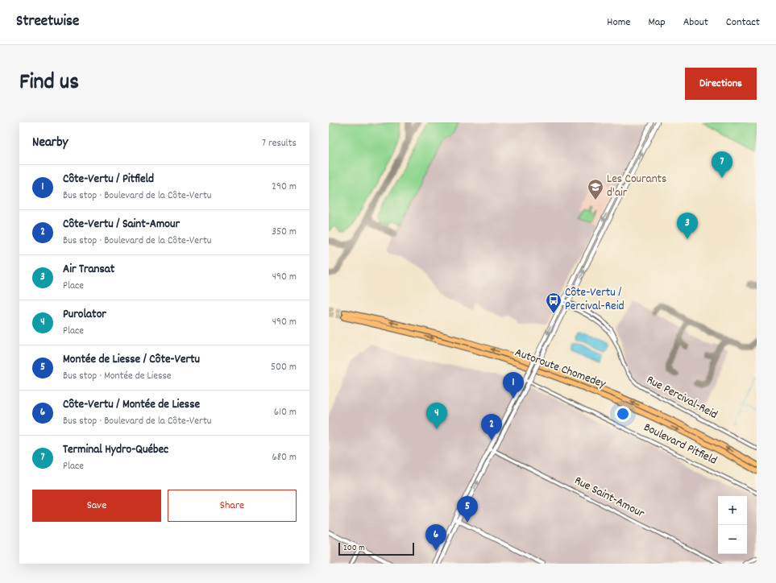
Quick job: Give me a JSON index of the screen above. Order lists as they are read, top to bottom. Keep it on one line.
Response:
{"streets":{"highway":["Autoroute Chomedey"],"street":["Rue Percival-Reid","Boulevard Pitfield","Rue Saint-Amour"]},"places":{"school or university":["Les Courants d'air"],"bus stop":["Côte-Vertu / Percival-Reid"]},"scale_bar":"200 m","page":{"header":"Streetwise","nav":["Home","Map","About","Contact"],"title":"Find us","buttons":["Directions",["Save","Share"]],"heading":["Nearby","7 results"],"pins":["7","3","1","4","2","5","6"],"list":[{"mark":"1","name":"Côte-Vertu / Pitfield","note":"Bus stop · Boulevard de la Côte-Vertu","value":"290 m"},{"mark":"2","name":"Côte-Vertu / Saint-Amour","note":"Bus stop · Boulevard de la Côte-Vertu","value":"350 m"},{"mark":"3","name":"Air Transat","note":"Place","value":"490 m"},{"mark":"4","name":"Purolator","note":"Place","value":"490 m"},{"mark":"5","name":"Montée de Liesse / Côte-Vertu","note":"Bus stop · Montée de Liesse","value":"500 m"},{"mark":"6","name":"Côte-Vertu / Montée de Liesse","note":"Bus stop · Boulevard de la Côte-Vertu","value":"610 m"},{"mark":"7","name":"Terminal Hydro-Québec","note":"Place","value":"680 m"}],"map_buttons":["+","−"],"scale":"200 m"}}
